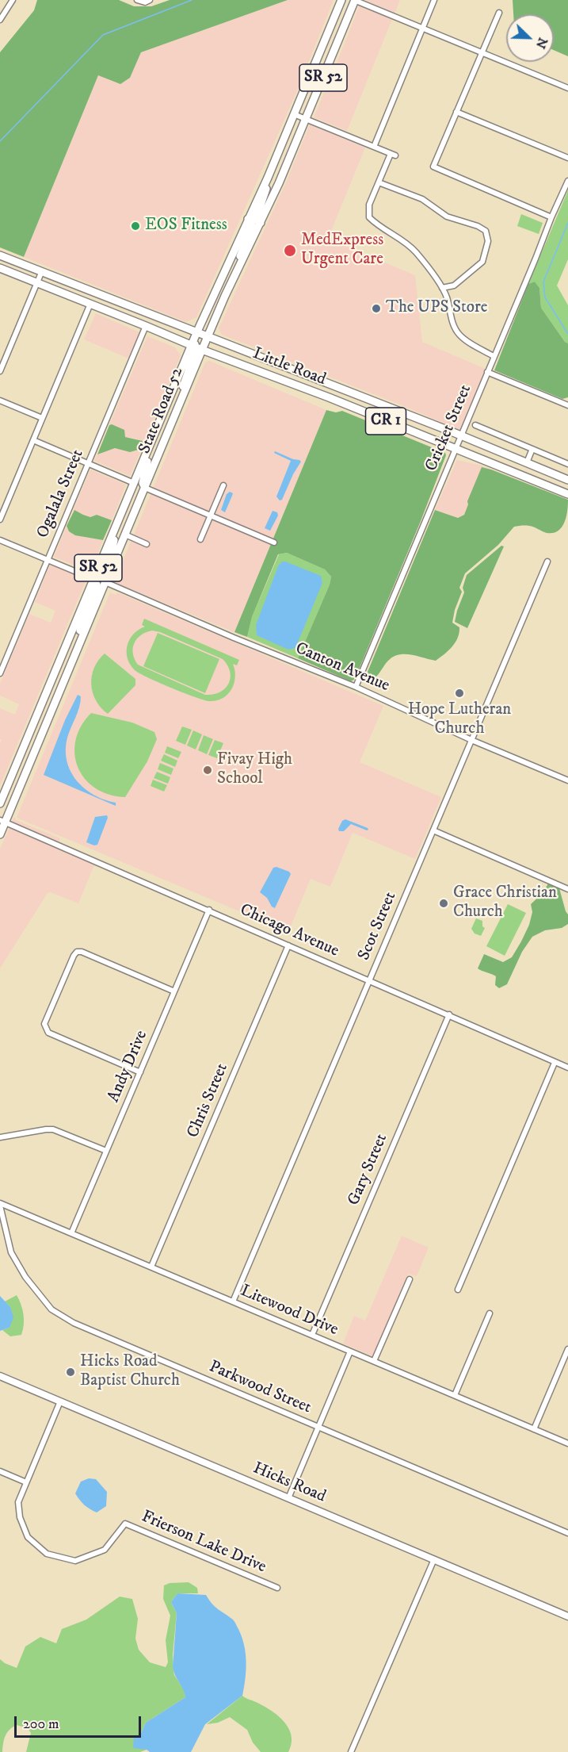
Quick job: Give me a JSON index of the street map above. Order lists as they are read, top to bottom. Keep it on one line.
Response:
{"streets":{"main road":["SR 52","Little Road","State Road 52","CR 1"],"street":["Cricket Street","Ogalala Street","Canton Avenue","Scot Street","Chicago Avenue","Andy Drive","Chris Street","Gary Street","Litewood Drive","Parkwood Street","Hicks Road","Frierson Lake Drive"]},"crossings":[["Little Road","State Road 52"],["Little Road","Cricket Street"],["Little Road","Ogalala Street"],["State Road 52","Canton Avenue"],["State Road 52","Chicago Avenue"],["Cricket Street","Canton Avenue"],["Canton Avenue","Scot Street"],["Scot Street","Chicago Avenue"],["Scot Street","Litewood Drive"],["Chicago Avenue","Andy Drive"],["Chicago Avenue","Chris Street"],["Chicago Avenue","Gary Street"],["Andy Drive","Litewood Drive"],["Chris Street","Litewood Drive"],["Gary Street","Litewood Drive"],["Litewood Drive","Parkwood Street"]],"places":["EOS Fitness","MedExpress Urgent Care","The UPS Store","Hope Lutheran Church","Fivay High School","Grace Christian Church","Hicks Road Baptist Church"],"scale_bar":"200 m","north":"bottom right"}
